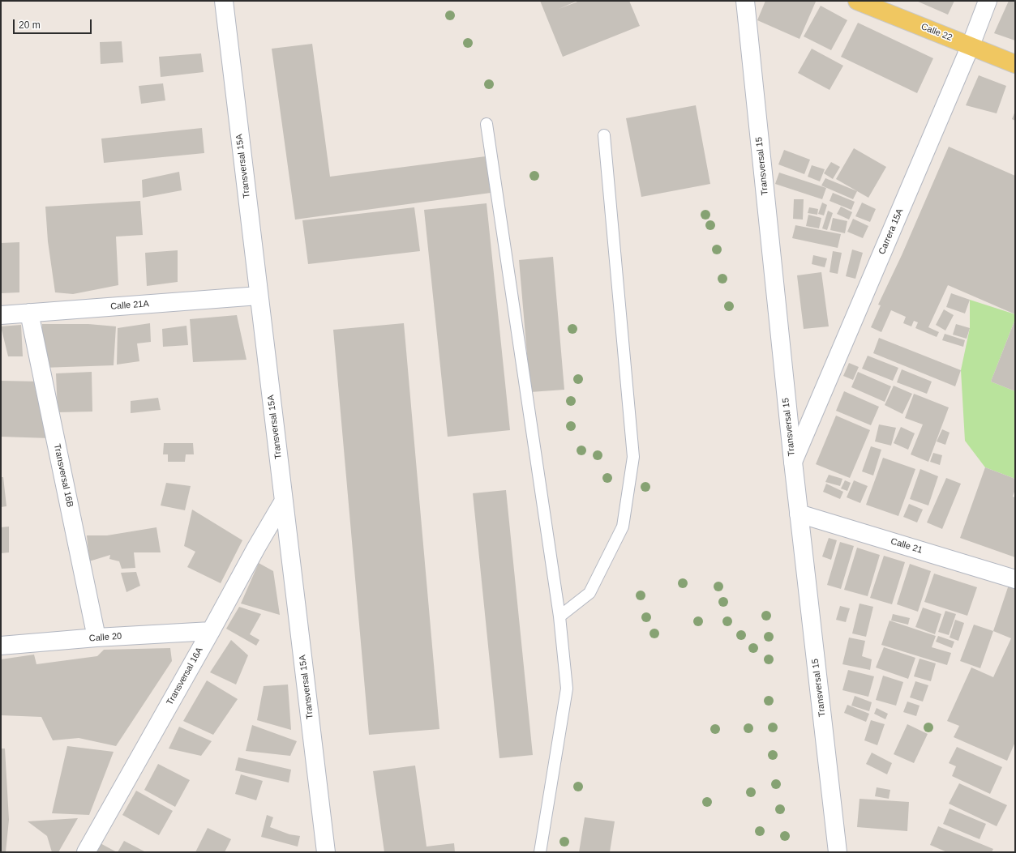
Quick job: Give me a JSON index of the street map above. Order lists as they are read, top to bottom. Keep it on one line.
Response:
{"streets":{"main road":["Calle 22"],"street":["Transversal 15A","Transversal 15","Carrera 15A","Calle 21A","Transversal 16B","Calle 21","Calle 20","Transversal 16A"]},"crossings":[["Calle 22","Carrera 15A"],["Transversal 15A","Calle 21A"],["Transversal 15A","Transversal 16A"],["Transversal 15","Carrera 15A"],["Transversal 15","Calle 21"],["Calle 21A","Transversal 16B"],["Transversal 16B","Calle 20"],["Calle 20","Transversal 16A"]],"scale_bar":"20 m"}
